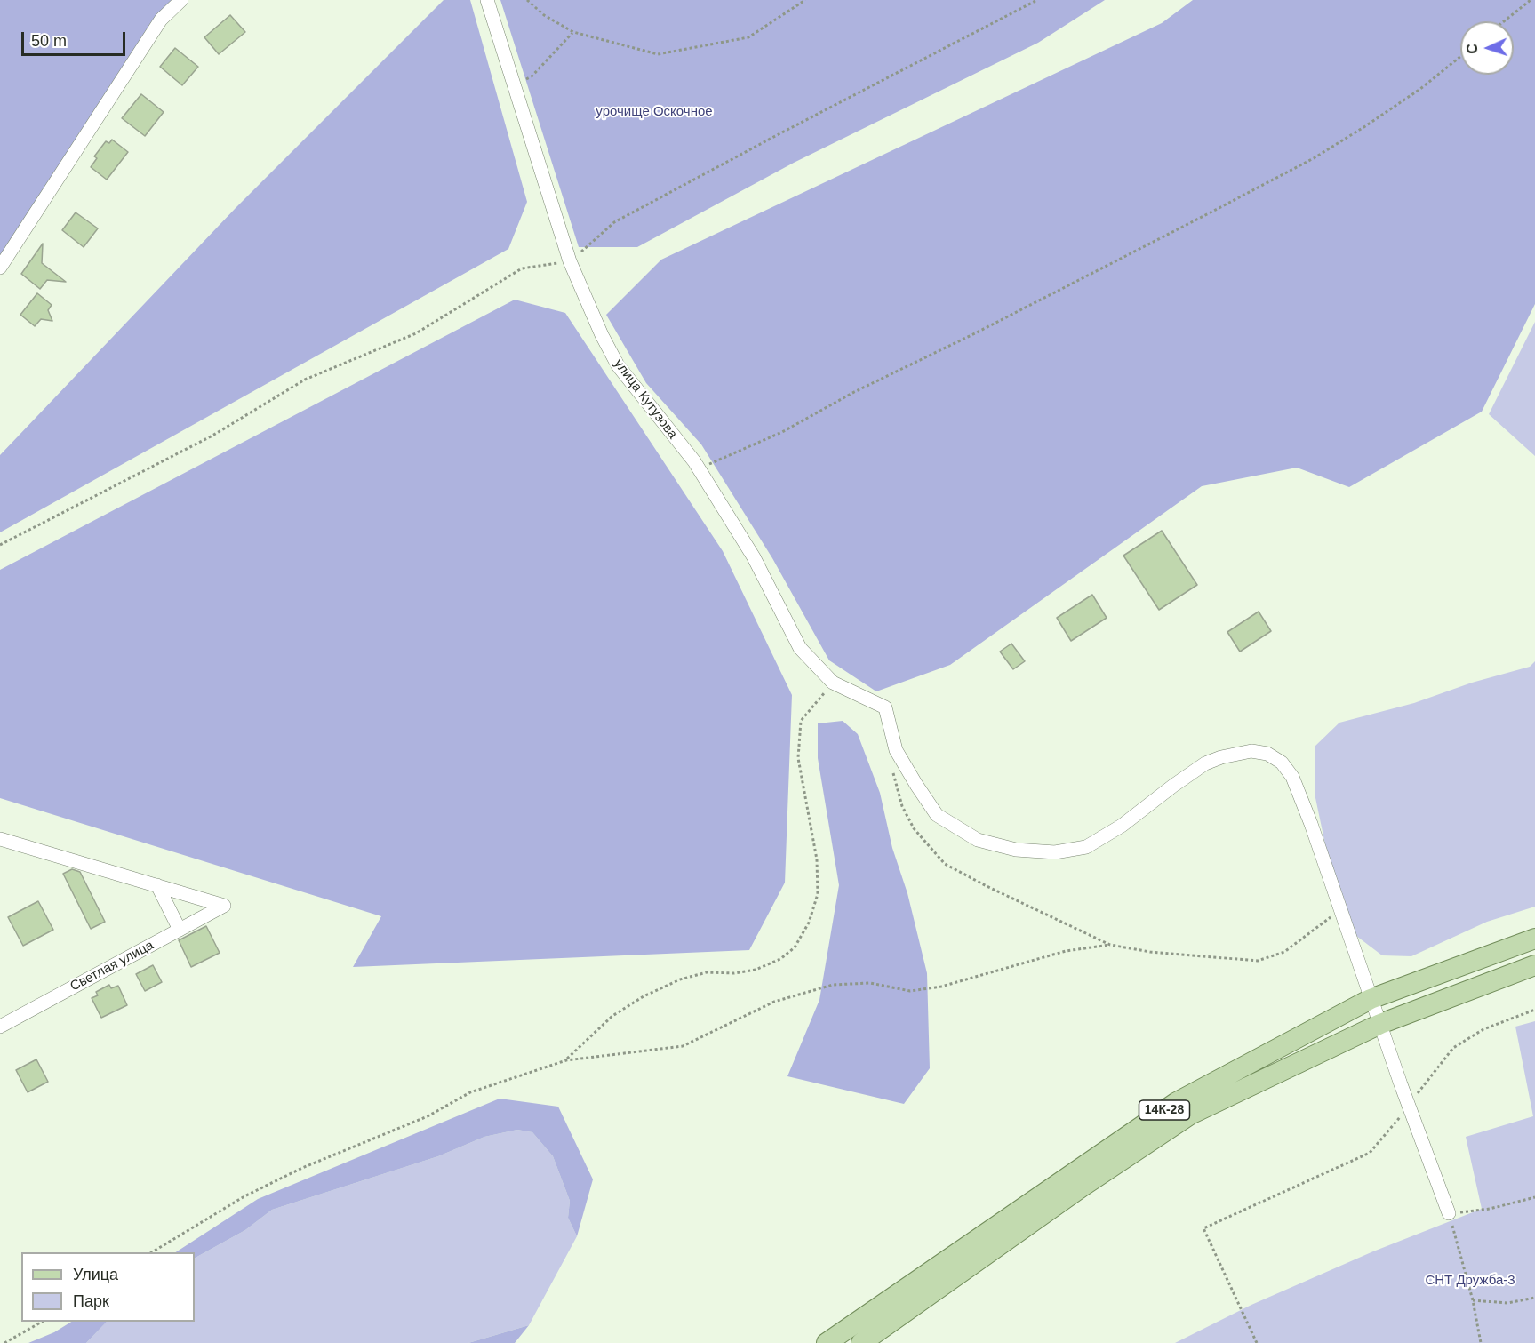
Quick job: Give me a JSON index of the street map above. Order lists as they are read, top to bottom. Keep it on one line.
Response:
{"streets":{"main road":["14К-28"],"street":["улица Кутузова","Светлая улица"]},"parks":["урочище Оскочное","СНТ Дружба-3"],"legend":["Улица","Парк"],"scale_bar":"50 m","north":"left"}
